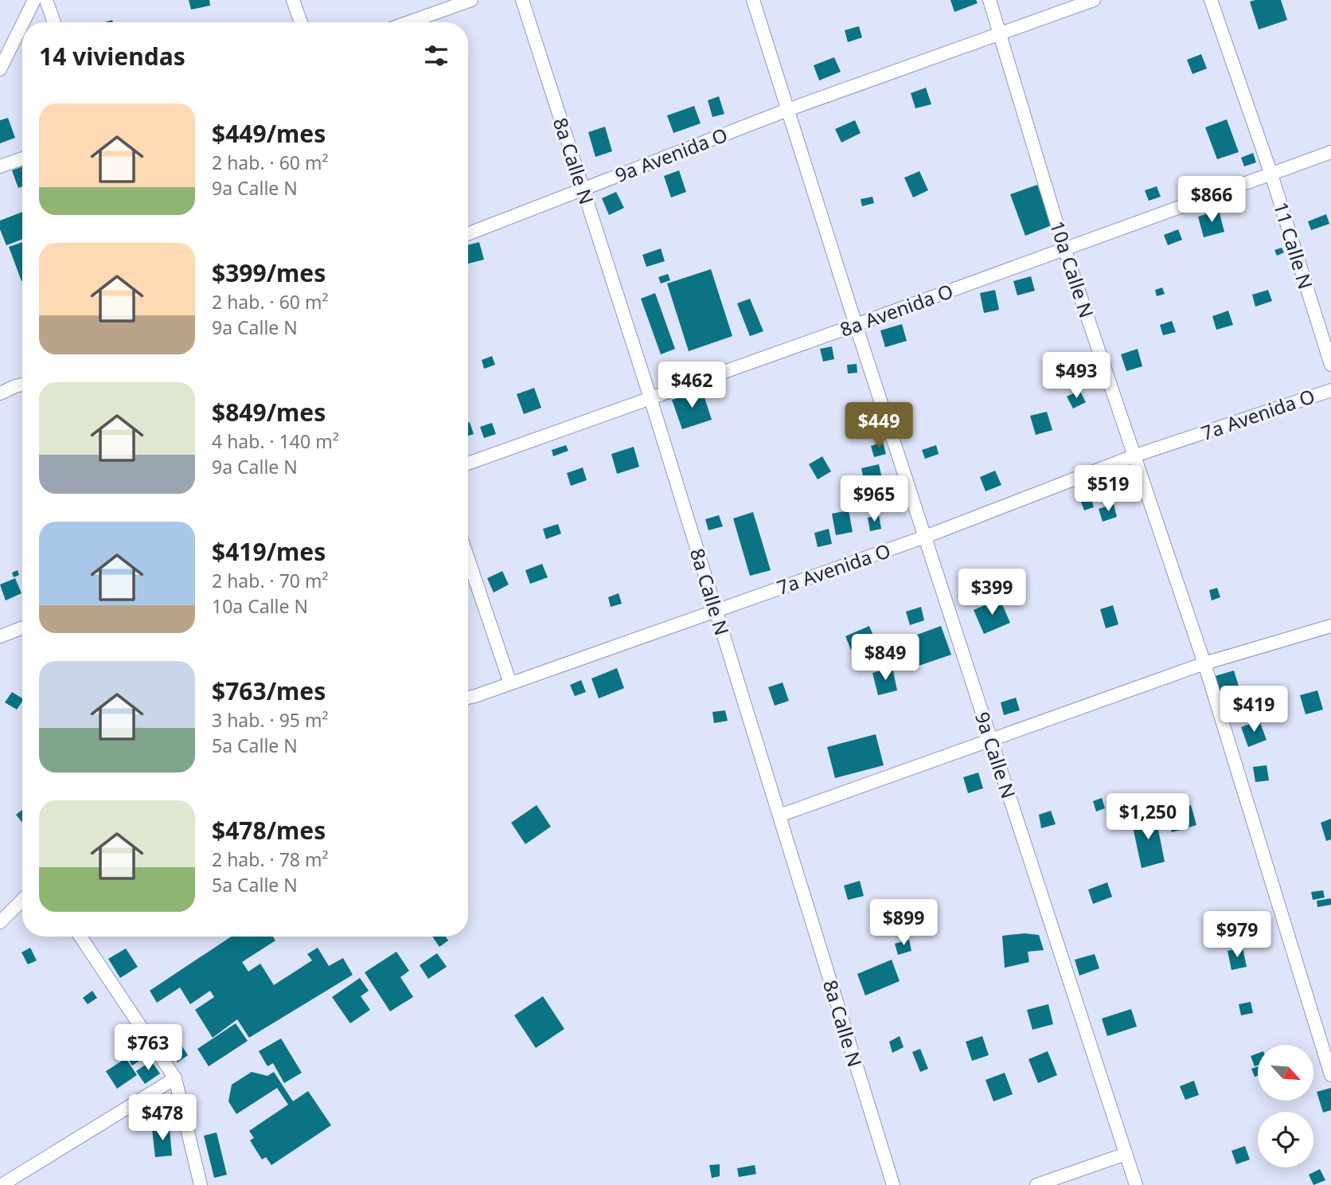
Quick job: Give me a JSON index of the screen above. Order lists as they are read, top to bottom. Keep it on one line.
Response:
{"streets":{"street":["9a Avenida O","8a Calle N","11 Calle N","10a Calle N","8a Avenida O","7a Avenida O","9a Calle N"]},"crossings":[["9a Avenida O","8a Calle N"],["9a Avenida O","10a Calle N"],["8a Calle N","8a Avenida O"],["8a Calle N","7a Avenida O"],["11 Calle N","8a Avenida O"],["10a Calle N","8a Avenida O"],["10a Calle N","7a Avenida O"],["8a Avenida O","9a Calle N"],["7a Avenida O","9a Calle N"]],"north":"bottom right","page":{"heading":"14 viviendas","list":[{"name":"$449/mes","note":"2 hab. · 60 m² · 9a Calle N"},{"name":"$399/mes","note":"2 hab. · 60 m² · 9a Calle N"},{"name":"$849/mes","note":"4 hab. · 140 m² · 9a Calle N"},{"name":"$419/mes","note":"2 hab. · 70 m² · 10a Calle N"},{"name":"$763/mes","note":"3 hab. · 95 m² · 5a Calle N"},{"name":"$478/mes","note":"2 hab. · 78 m² · 5a Calle N"}],"price":["$866","$493","$462","$449","$519","$965","$399","$849","$419","$1,250","$899","$979","$763","$478"]}}
